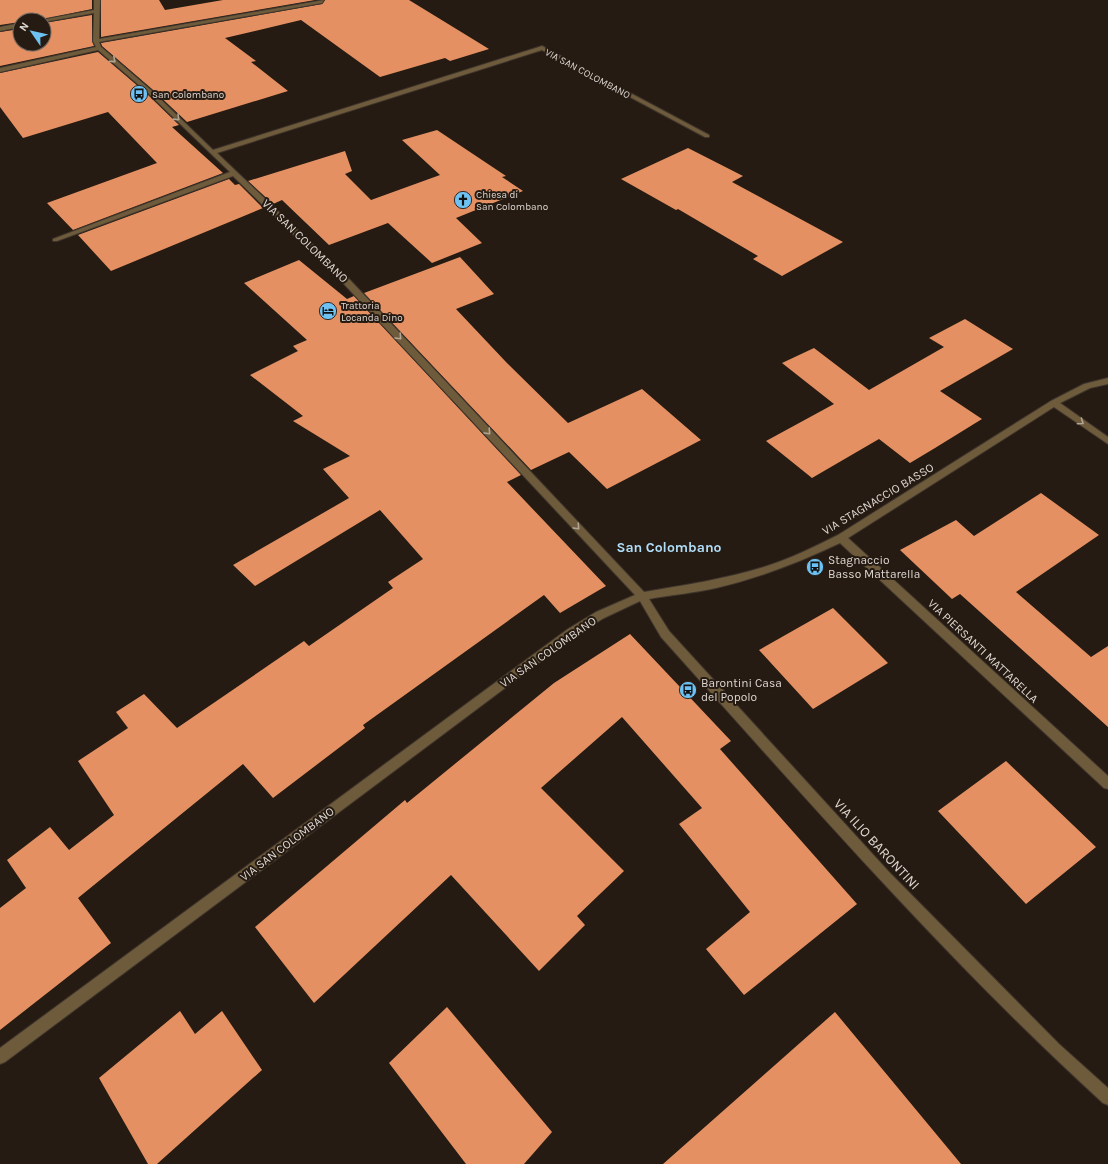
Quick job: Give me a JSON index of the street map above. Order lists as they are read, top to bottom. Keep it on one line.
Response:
{"streets":{"street":["VIA SAN COLOMBANO","VIA STAGNACCIO BASSO","VIA PIERSANTI MATTARELLA","VIA ILIO BARONTINI"]},"crossings":[["VIA SAN COLOMBANO","VIA STAGNACCIO BASSO"],["VIA SAN COLOMBANO","VIA ILIO BARONTINI"],["VIA STAGNACCIO BASSO","VIA PIERSANTI MATTARELLA"],["VIA STAGNACCIO BASSO","VIA ILIO BARONTINI"]],"one_way":["VIA SAN COLOMBANO"],"districts":["San Colombano"],"places":{"bus stop":["San Colombano","Stagnaccio Basso Mattarella","Barontini Casa del Popolo"],"church":["Chiesa di San Colombano"],"hotel":["Trattoria Locanda Dino"]},"north":"top left"}
